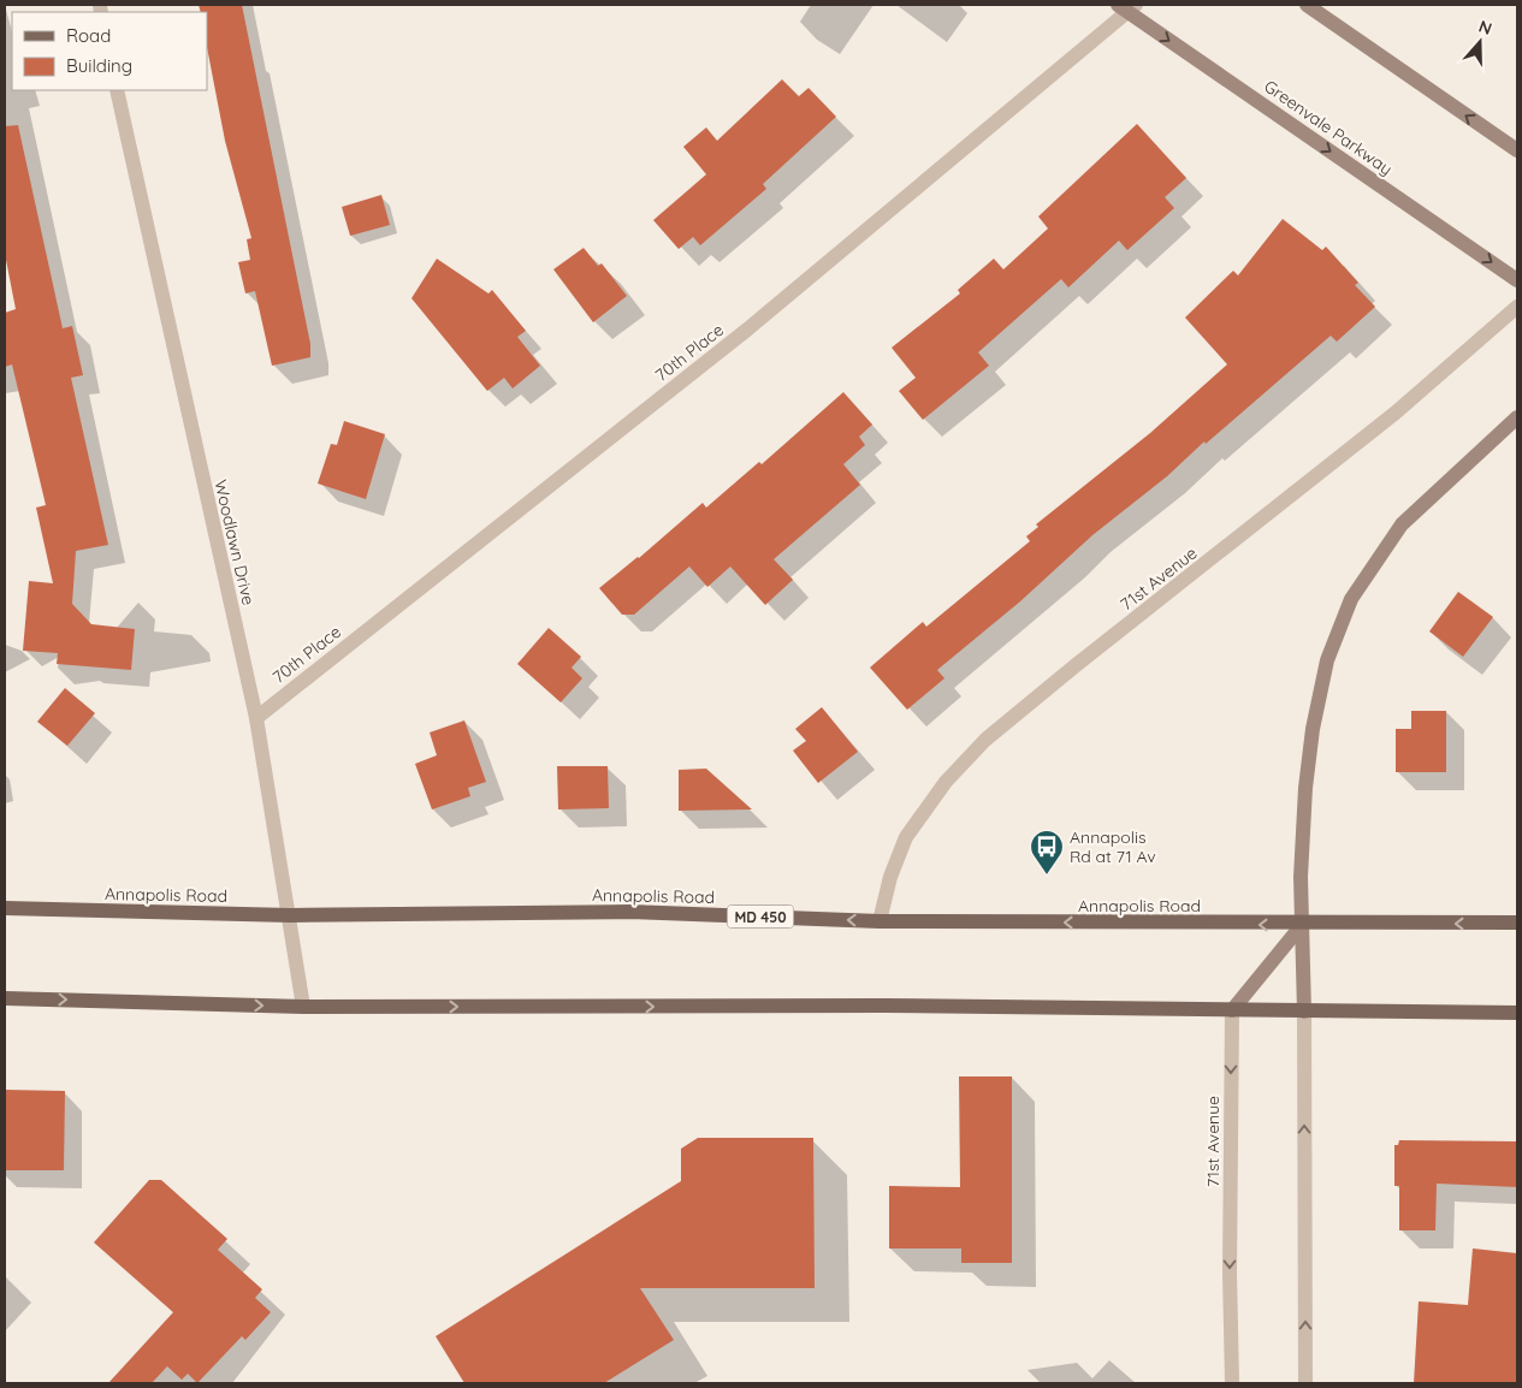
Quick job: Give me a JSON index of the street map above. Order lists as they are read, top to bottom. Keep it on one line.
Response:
{"streets":{"main road":["Annapolis Road","MD 450"],"street":["Greenvale Parkway","70th Place","Woodlawn Drive","71st Avenue"]},"crossings":[["Greenvale Parkway","70th Place"],["70th Place","Woodlawn Drive"],["Woodlawn Drive","Annapolis Road"],["71st Avenue","Annapolis Road"]],"places":{"bus stop":["Annapolis Rd at 71 Av"]},"legend":["Road","Building"],"north":"top"}
